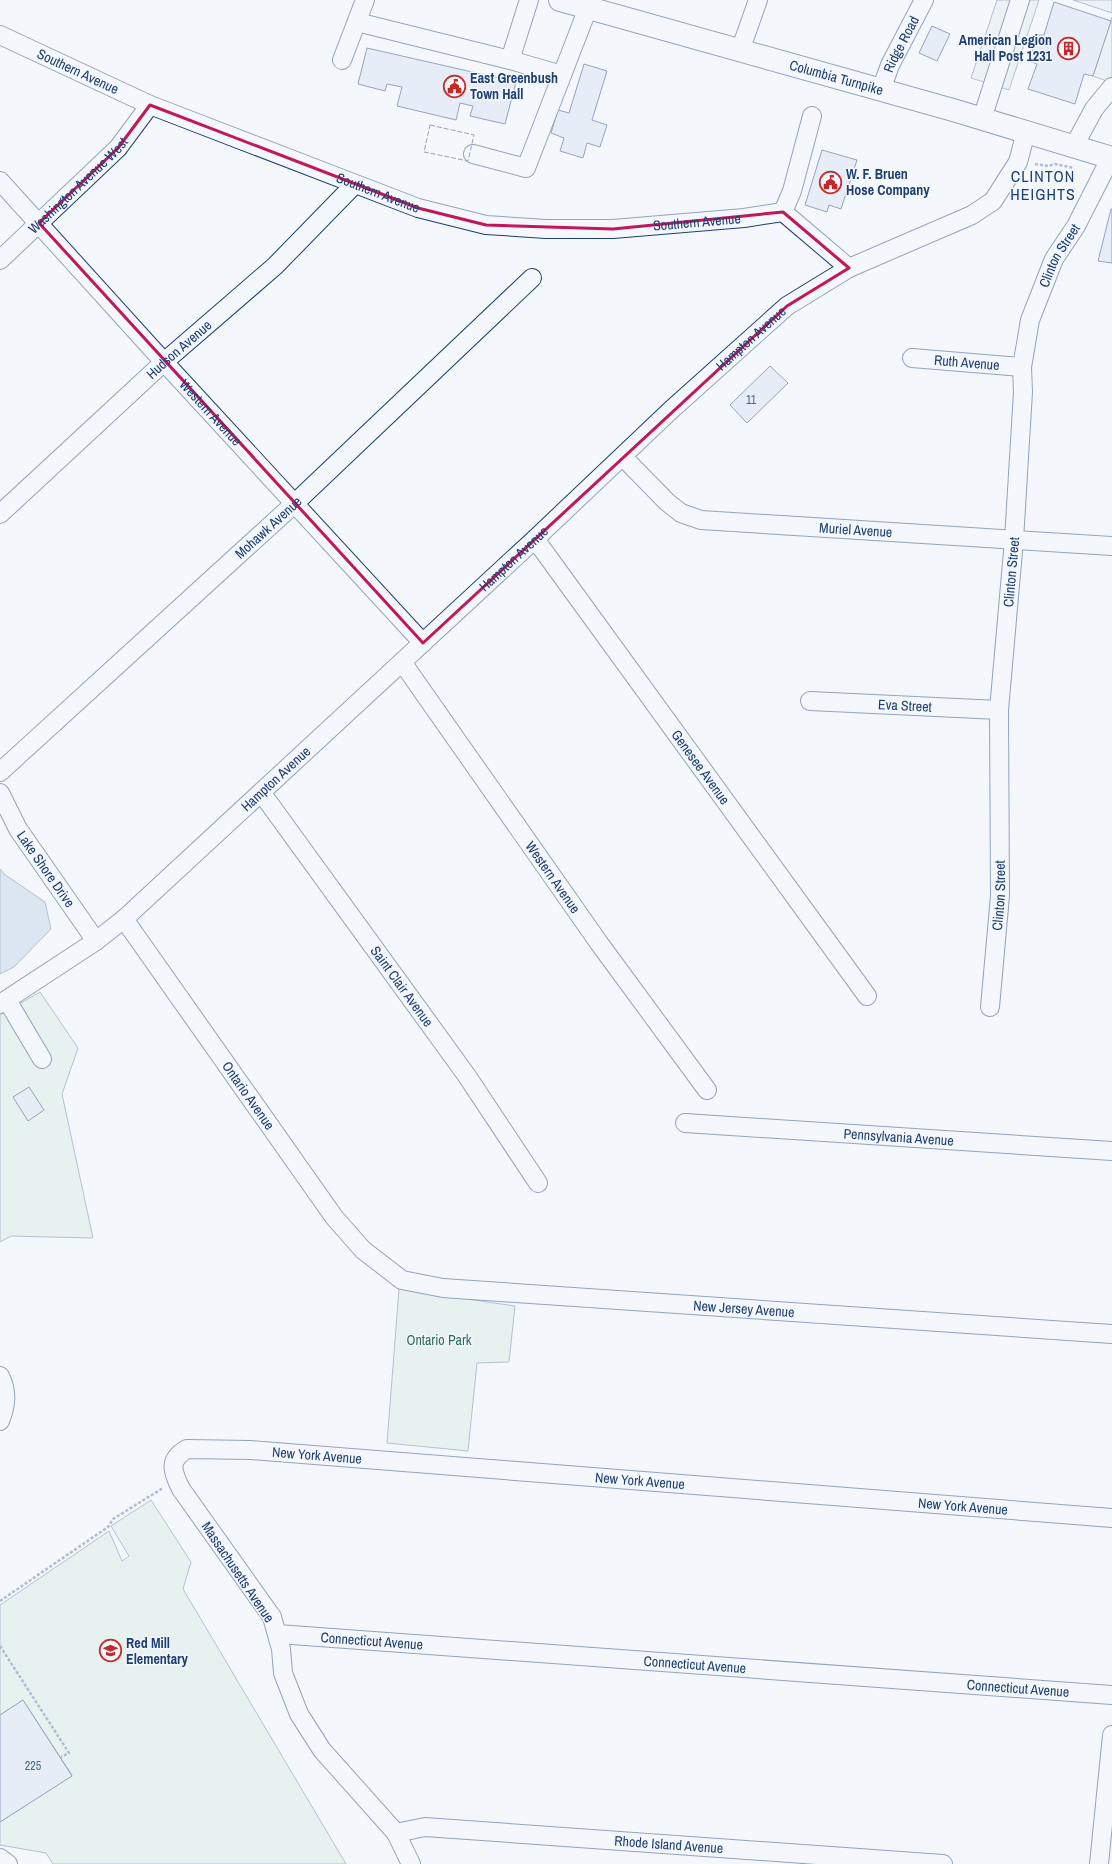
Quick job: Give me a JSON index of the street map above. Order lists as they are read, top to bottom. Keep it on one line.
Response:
{"streets":{"main road":["Columbia Turnpike"],"street":["Ridge Road","Southern Avenue","Washington Avenue West","Clinton Street","Hampton Avenue","Hudson Avenue","Ruth Avenue","Western Avenue","Mohawk Avenue","Muriel Avenue","Eva Street","Genesee Avenue","Lake Shore Drive","Saint Clair Avenue","Ontario Avenue","Pennsylvania Avenue","New Jersey Avenue","New York Avenue","Massachusetts Avenue","Connecticut Avenue","Rhode Island Avenue"]},"crossings":[["Ridge Road","Columbia Turnpike"],["Southern Avenue","Washington Avenue West"],["Southern Avenue","Hudson Avenue"],["Columbia Turnpike","Clinton Street"],["Columbia Turnpike","Hampton Avenue"],["Washington Avenue West","Western Avenue"],["Clinton Street","Ruth Avenue"],["Clinton Street","Muriel Avenue"],["Clinton Street","Eva Street"],["Hampton Avenue","Western Avenue"],["Hampton Avenue","Muriel Avenue"],["Hampton Avenue","Genesee Avenue"],["Hampton Avenue","Lake Shore Drive"],["Hampton Avenue","Saint Clair Avenue"],["Hampton Avenue","Ontario Avenue"],["Hudson Avenue","Western Avenue"],["Western Avenue","Mohawk Avenue"],["Ontario Avenue","New Jersey Avenue"],["New York Avenue","Massachusetts Avenue"],["Massachusetts Avenue","Connecticut Avenue"],["Massachusetts Avenue","Rhode Island Avenue"]],"districts":["CLINTON HEIGHTS"],"parks":["Ontario Park"],"places":{"building":["American Legion Hall Post 1231"],"public building":["East Greenbush Town Hall","W. F. Bruen Hose Company"],"school or university":["Red Mill Elementary"]},"house_numbers":["11","225"]}
